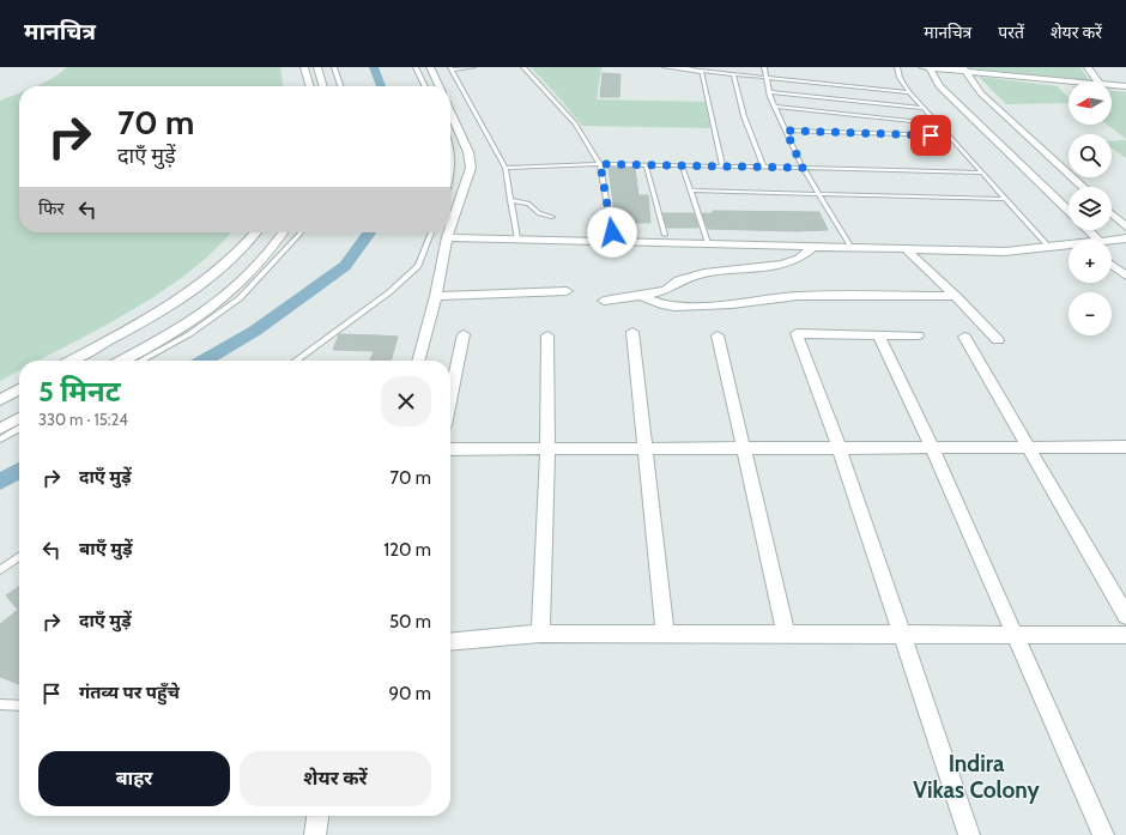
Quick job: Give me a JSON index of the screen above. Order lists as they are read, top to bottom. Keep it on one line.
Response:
{"districts":["Indira Vikas Colony"],"north":"left","page":{"header":"मानचित्र","nav":["मानचित्र","परतें","शेयर करें"],"map_buttons":["+","−"],"turn":["70 m","दाएँ मुड़ें"],"then":"फिर","heading":["5 मिनट","330 m · 15:24"],"list":[{"name":"दाएँ मुड़ें","value":"70 m"},{"name":"बाएँ मुड़ें","value":"120 m"},{"name":"दाएँ मुड़ें","value":"50 m"},{"name":"गंतव्य पर पहुँचे","value":"90 m"}],"buttons":["बाहर","शेयर करें"]}}
